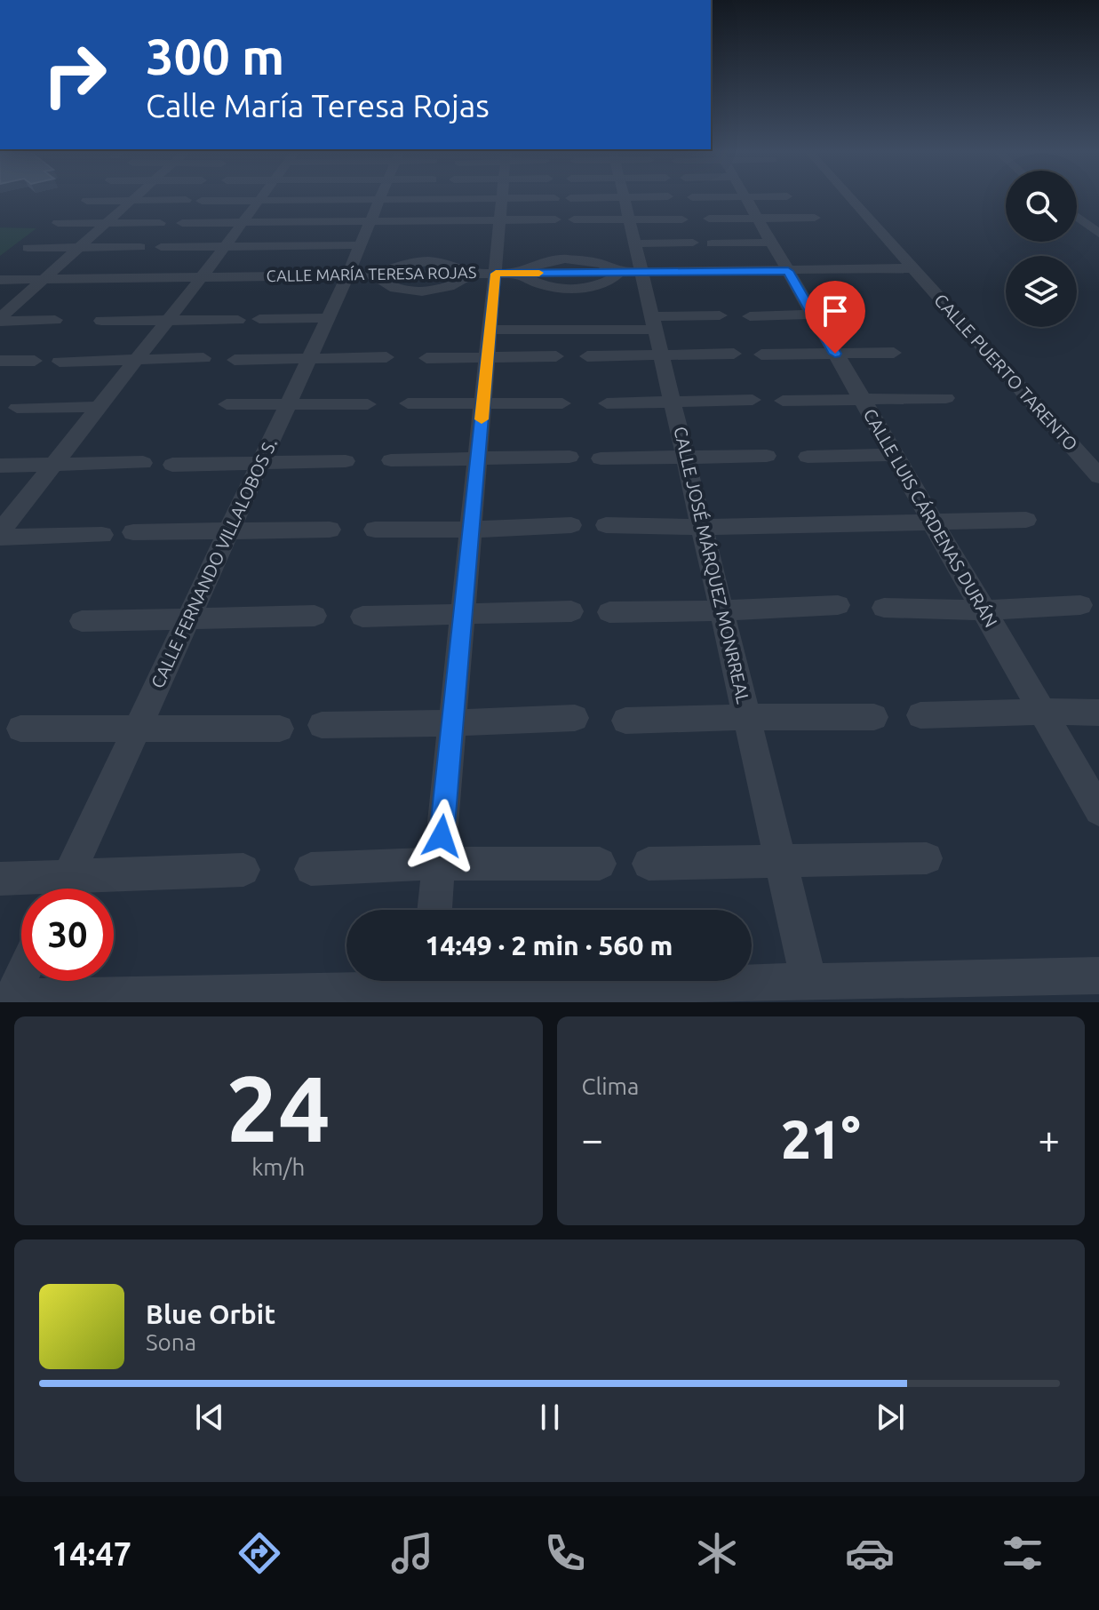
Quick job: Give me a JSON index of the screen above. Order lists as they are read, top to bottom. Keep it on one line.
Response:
{"streets":{"street":["CALLE MARÍA TERESA ROJAS","CALLE PUERTO TARENTO","CALLE LUIS CÁRDENAS DURÁN","CALLE FERNANDO VILLALOBOS S.","CALLE JOSÉ MÁRQUEZ MONRREAL"]},"crossings":[["CALLE MARÍA TERESA ROJAS","CALLE PUERTO TARENTO"],["CALLE MARÍA TERESA ROJAS","CALLE LUIS CÁRDENAS DURÁN"],["CALLE MARÍA TERESA ROJAS","CALLE FERNANDO VILLALOBOS S."],["CALLE MARÍA TERESA ROJAS","CALLE JOSÉ MÁRQUEZ MONRREAL"]],"page":{"turn":["300 m","Calle María Teresa Rojas"],"limit":"30","trip":"14:49 · 2 min · 560 m","tile":[["24","km/h"],"Clima"],"heat":["−","21°","+"],"song":["Blue Orbit","Sona"],"tabs":"14:47"}}
